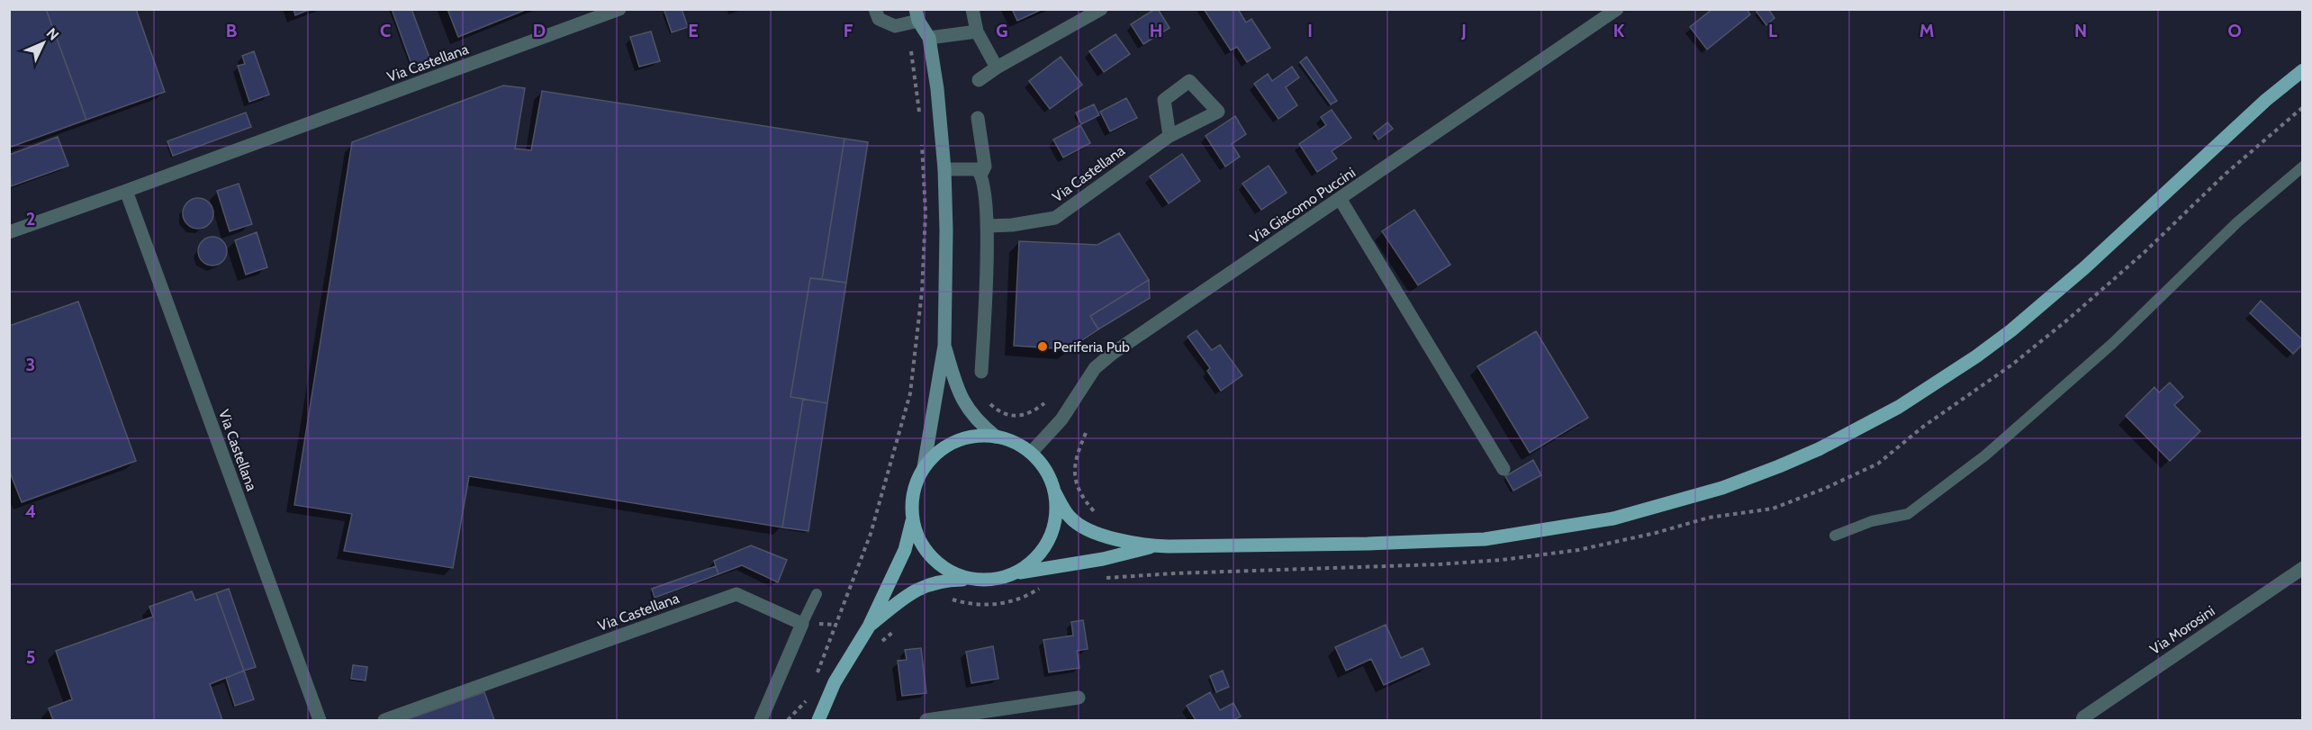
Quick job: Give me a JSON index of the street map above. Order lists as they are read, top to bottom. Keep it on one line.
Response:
{"streets":{"street":["Via Castellana","Via Giacomo Puccini","Via Morosini"]},"places":["Periferia Pub"],"north":"top right","grid":{"columns":["B","C","D","E","F","G","H","I","J","K","L","M","N","O"],"rows":["2","3","4","5"]}}
